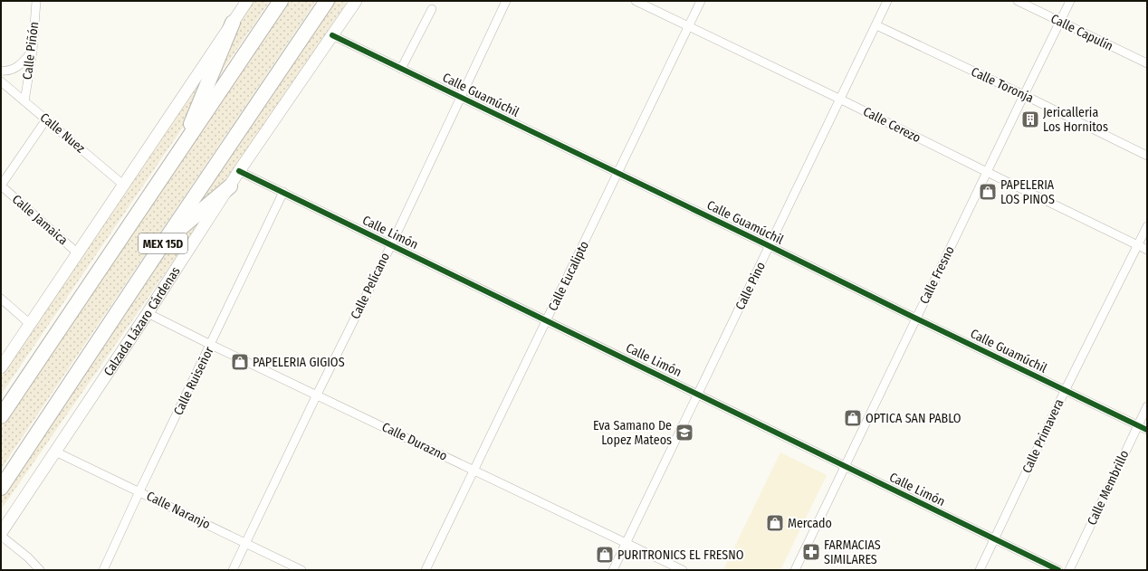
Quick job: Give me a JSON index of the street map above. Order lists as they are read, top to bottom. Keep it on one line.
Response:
{"streets":{"highway":["MEX 15D","Calzada Lázaro Cárdenas"],"street":["Calle Capulín","Calle Piñón","Calle Toronja","Calle Guamúchil","Calle Cerezo","Calle Nuez","Calle Jamaica","Calle Limón","Calle Fresno","Calle Eucalipto","Calle Pelícano","Calle Pino","Calle Ruiseñor","Calle Primavera","Calle Durazno","Calle Membrillo","Calle Naranjo"]},"crossings":[["Calle Capulín","Calle Fresno"],["Calle Piñón","Calle Nuez"],["Calle Toronja","Calle Fresno"],["Calle Toronja","Calle Pino"],["Calle Guamúchil","Calle Fresno"],["Calle Guamúchil","Calle Eucalipto"],["Calle Guamúchil","Calle Pelícano"],["Calle Guamúchil","Calle Pino"],["Calle Guamúchil","Calzada Lázaro Cárdenas"],["Calle Guamúchil","Calle Primavera"],["Calle Guamúchil","Calle Membrillo"],["Calle Cerezo","Calle Fresno"],["Calle Cerezo","Calle Eucalipto"],["Calle Cerezo","Calle Pino"],["Calle Cerezo","Calle Primavera"],["Calle Limón","Calle Fresno"],["Calle Limón","Calle Eucalipto"],["Calle Limón","Calle Pelícano"],["Calle Limón","Calle Pino"],["Calle Limón","Calzada Lázaro Cárdenas"],["Calle Limón","Calle Ruiseñor"],["Calle Limón","Calle Primavera"],["Calle Eucalipto","Calle Durazno"],["Calle Pelícano","Calle Durazno"],["Calle Pelícano","Calle Naranjo"],["Calle Pino","Calle Durazno"],["Calzada Lázaro Cárdenas","Calle Durazno"],["Calzada Lázaro Cárdenas","Calle Naranjo"],["Calle Ruiseñor","Calle Durazno"],["Calle Ruiseñor","Calle Naranjo"]],"places":{"building":["Jericalleria Los Hornitos"],"shop":["PAPELERIA LOS PINOS","PAPELERIA GIGIOS","OPTICA SAN PABLO","Mercado","PURITRONICS EL FRESNO"],"school or university":["Eva Samano De Lopez Mateos"],"pharmacy":["FARMACIAS SIMILARES"]}}
